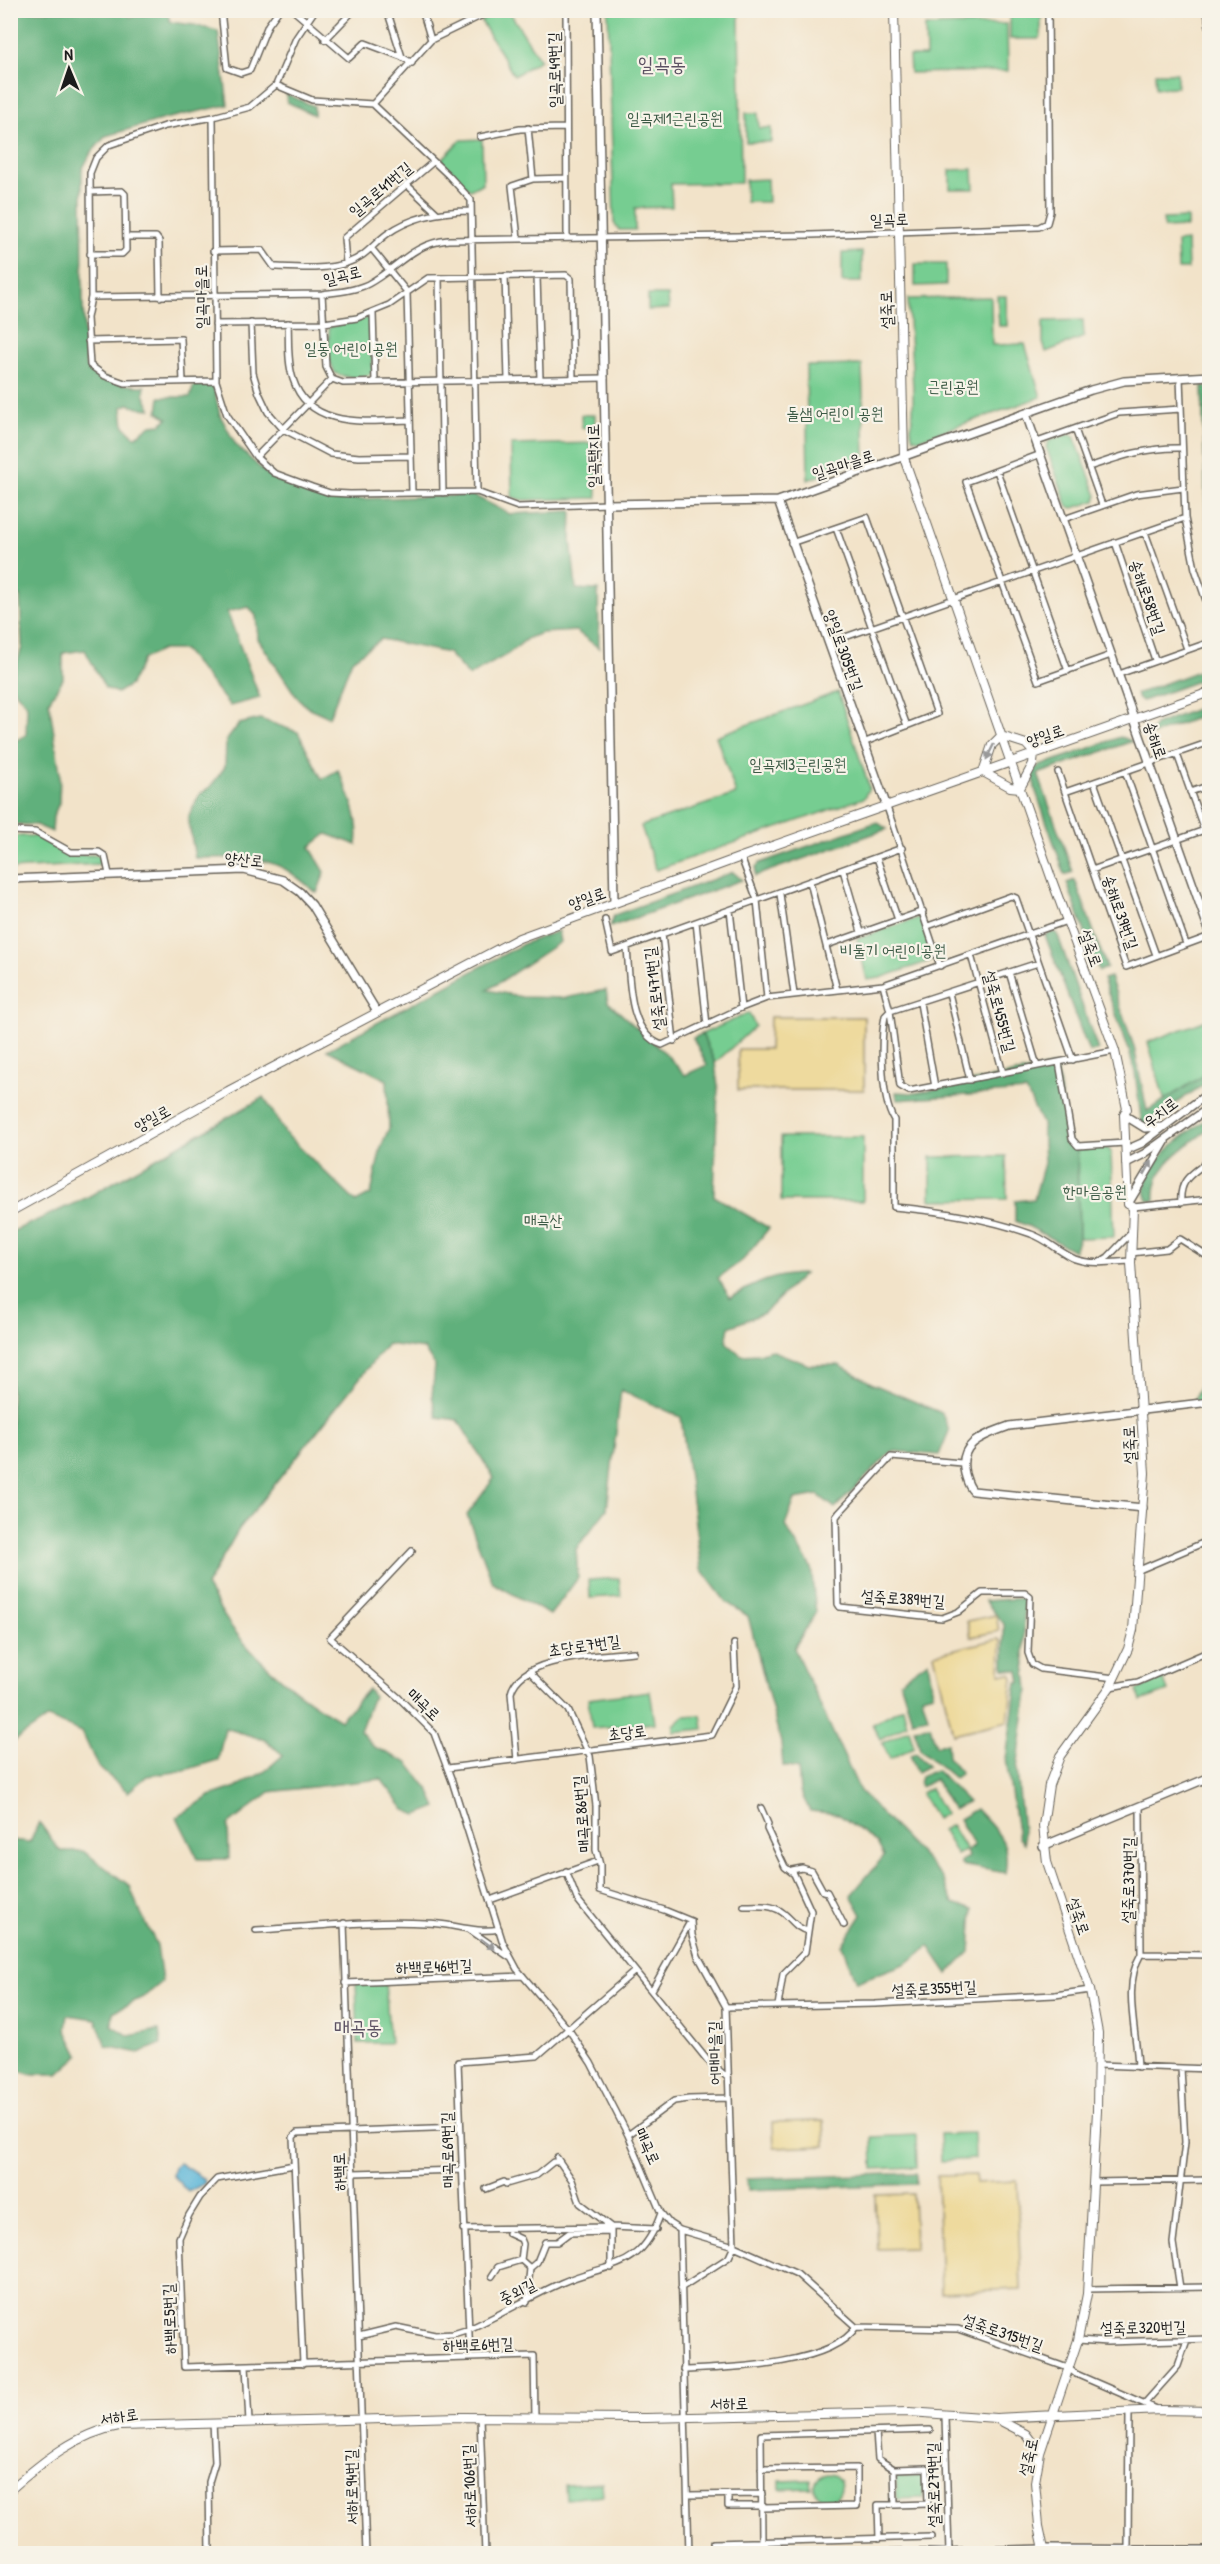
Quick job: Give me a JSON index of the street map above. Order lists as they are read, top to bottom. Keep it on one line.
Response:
{"streets":{"main road":["설죽로","양일로","서하로"],"street":["일곡로49번길","일곡로41번길","일곡로","일곡마을로","일곡택지로","송해로58번길","양일로305번길","송해로","양산로","송해로39번길","설죽로471번길","설죽로455번길","우치로","설죽로389번길","초당로7번길","매곡로","초당로","매곡로86번길","설죽로370번길","하백로46번길","설죽로355번길","어매마을길","매곡로69번길","하백로","중외길","하백로5번길","설죽로320번길","설죽로315번길","하백로6번길","설죽로279번길","서하로106번길","서하로94번길"]},"crossings":[["일곡로49번길","일곡로"],["일곡로41번길","일곡로"],["일곡로","일곡마을로"],["일곡로","설죽로"],["일곡로","일곡택지로"],["일곡마을로","설죽로"],["일곡마을로","일곡택지로"],["일곡마을로","양일로305번길"],["일곡마을로","송해로"],["설죽로","양일로"],["설죽로","설죽로471번길"],["설죽로","설죽로455번길"],["설죽로","우치로"],["설죽로","설죽로389번길"],["설죽로","설죽로370번길"],["설죽로","설죽로355번길"],["설죽로","설죽로320번길"],["설죽로","설죽로315번길"],["설죽로","서하로"],["일곡택지로","양일로"],["송해로58번길","송해로"],["양일로305번길","양일로"],["양일로","송해로"],["양일로","양산로"],["송해로","송해로39번길"],["설죽로471번길","설죽로455번길"],["초당로7번길","초당로"],["초당로7번길","매곡로86번길"],["매곡로","초당로"],["매곡로","매곡로86번길"],["매곡로","하백로46번길"],["매곡로","매곡로69번길"],["매곡로","하백로"],["매곡로","중외길"],["초당로","매곡로86번길"],["하백로46번길","하백로"],["설죽로355번길","어매마을길"],["매곡로69번길","중외길"],["매곡로69번길","하백로6번길"],["하백로","중외길"],["하백로","하백로5번길"],["하백로","하백로6번길"],["하백로","서하로"],["하백로","서하로94번길"],["하백로5번길","하백로6번길"],["하백로6번길","서하로"],["서하로","설죽로279번길"],["서하로","서하로106번길"],["서하로","서하로94번길"]],"districts":["일곡동","매곡동"],"parks":["일곡제1근린공원","일동 어린이공원","근린공원","돌샘 어린이 공원","일곡제3근린공원","비둘기 어린이공원","한마음공원","매곡산"],"north":"top"}
